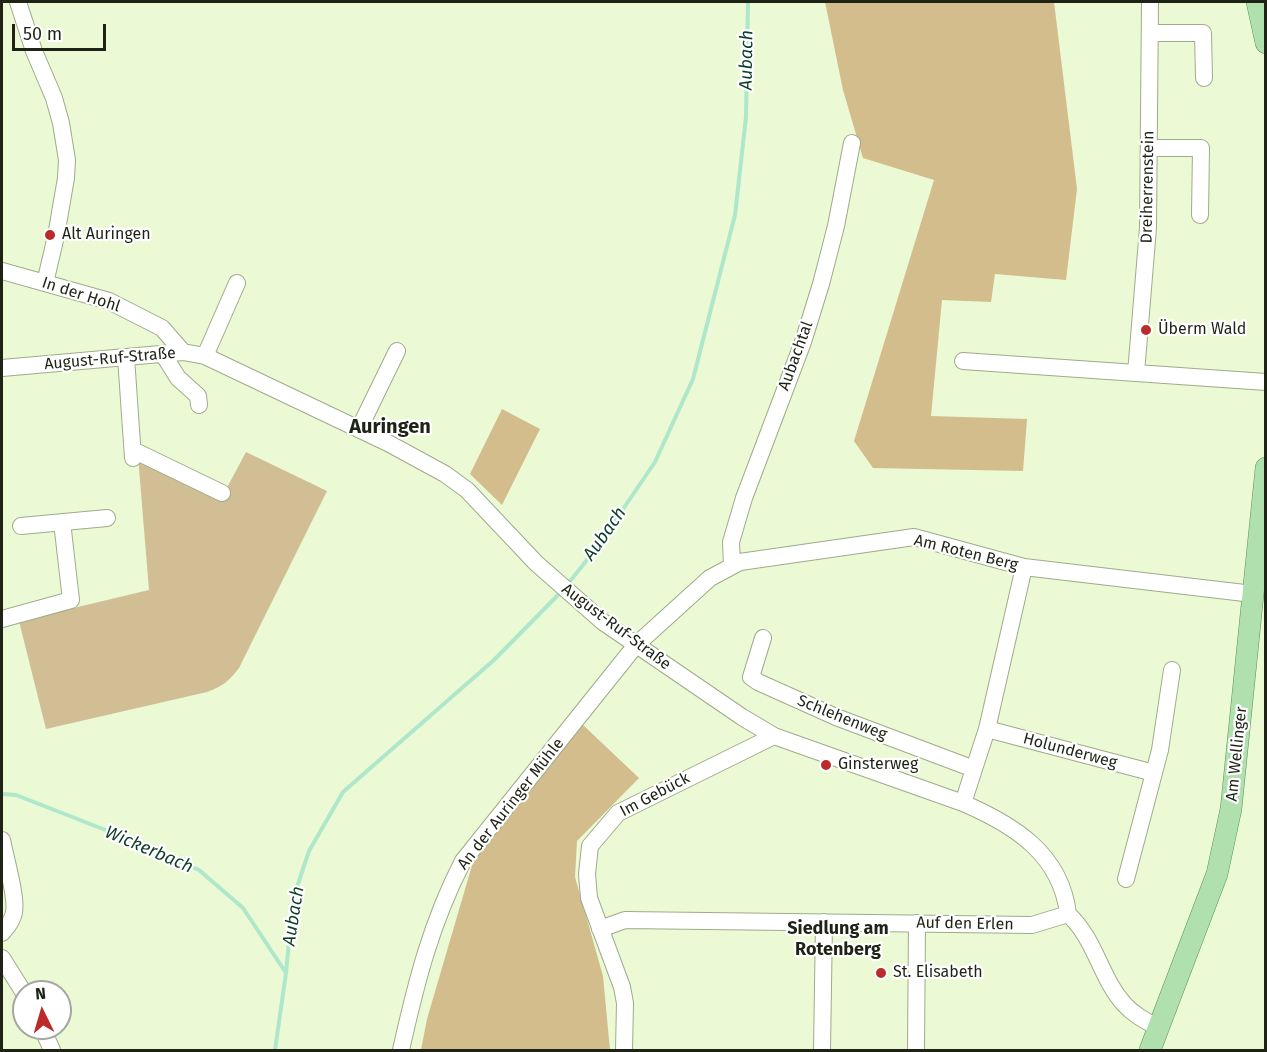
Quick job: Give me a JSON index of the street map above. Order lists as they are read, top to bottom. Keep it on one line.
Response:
{"streets":{"main road":["Am Wellinger"],"street":["Dreiherrenstein","In der Hohl","Aubachtal","August-Ruf-Straße","Am Roten Berg","Schlehenweg","Holunderweg","Im Gebück","An der Auringer Mühle","Auf den Erlen"]},"crossings":[["In der Hohl","August-Ruf-Straße"],["Aubachtal","Am Roten Berg"],["August-Ruf-Straße","Am Roten Berg"],["August-Ruf-Straße","Am Wellinger"],["August-Ruf-Straße","Im Gebück"],["August-Ruf-Straße","An der Auringer Mühle"],["August-Ruf-Straße","Auf den Erlen"],["Am Roten Berg","Am Wellinger"],["Am Roten Berg","An der Auringer Mühle"],["Im Gebück","Auf den Erlen"]],"districts":["Auringen","Siedlung am Rotenberg"],"water":["Aubach","Wickerbach"],"places":["Alt Auringen","Überm Wald","Ginsterweg","St. Elisabeth"],"scale_bar":"50 m","north":"top"}
